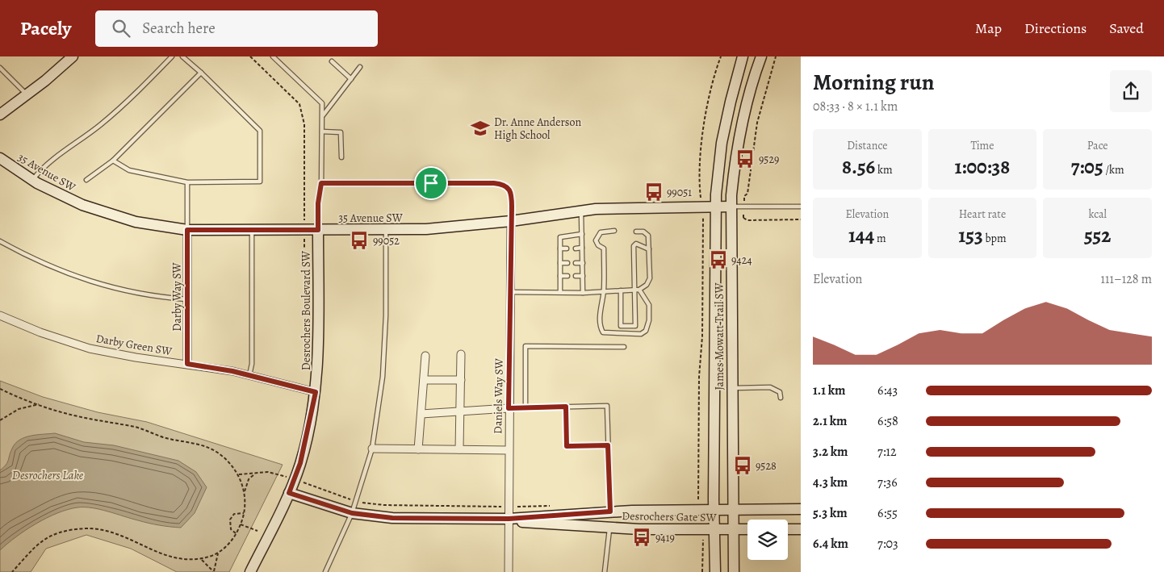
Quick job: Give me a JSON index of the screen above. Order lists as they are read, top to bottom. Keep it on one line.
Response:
{"streets":{"street":["35 Avenue SW","Darby Way SW","Desrochers Boulevard SW","James Mowatt Trail SW","Darby Green SW","Daniels Way SW","Desrochers Gate SW"]},"crossings":[["35 Avenue SW","Darby Way SW"],["35 Avenue SW","Desrochers Boulevard SW"],["35 Avenue SW","James Mowatt Trail SW"],["35 Avenue SW","Daniels Way SW"],["Darby Way SW","Darby Green SW"],["Desrochers Boulevard SW","Darby Green SW"],["Desrochers Boulevard SW","Desrochers Gate SW"],["James Mowatt Trail SW","Desrochers Gate SW"],["Daniels Way SW","Desrochers Gate SW"]],"water":["Desrochers Lake"],"places":{"school or university":["Dr. Anne Anderson High School"],"bus stop":["9529","99051","99052","9424","9528","9419"]},"page":{"header":"Pacely","search":"Search here","nav":["Map","Directions","Saved"],"heading":["Morning run","08:33 · 8 × 1.1 km"],"stats":[["Distance","8.56 km"],["Time","1:00:38"],["Pace","7:05 /km"],["Elevation","144 m"],["Heart rate","153 bpm"],["kcal","552"]],"chart":["Elevation","111–128 m"],"list":[{"name":"1.1 km","note":"6:43"},{"name":"2.1 km","note":"6:58"},{"name":"3.2 km","note":"7:12"},{"name":"4.3 km","note":"7:36"},{"name":"5.3 km","note":"6:55"},{"name":"6.4 km","note":"7:03"}]}}
